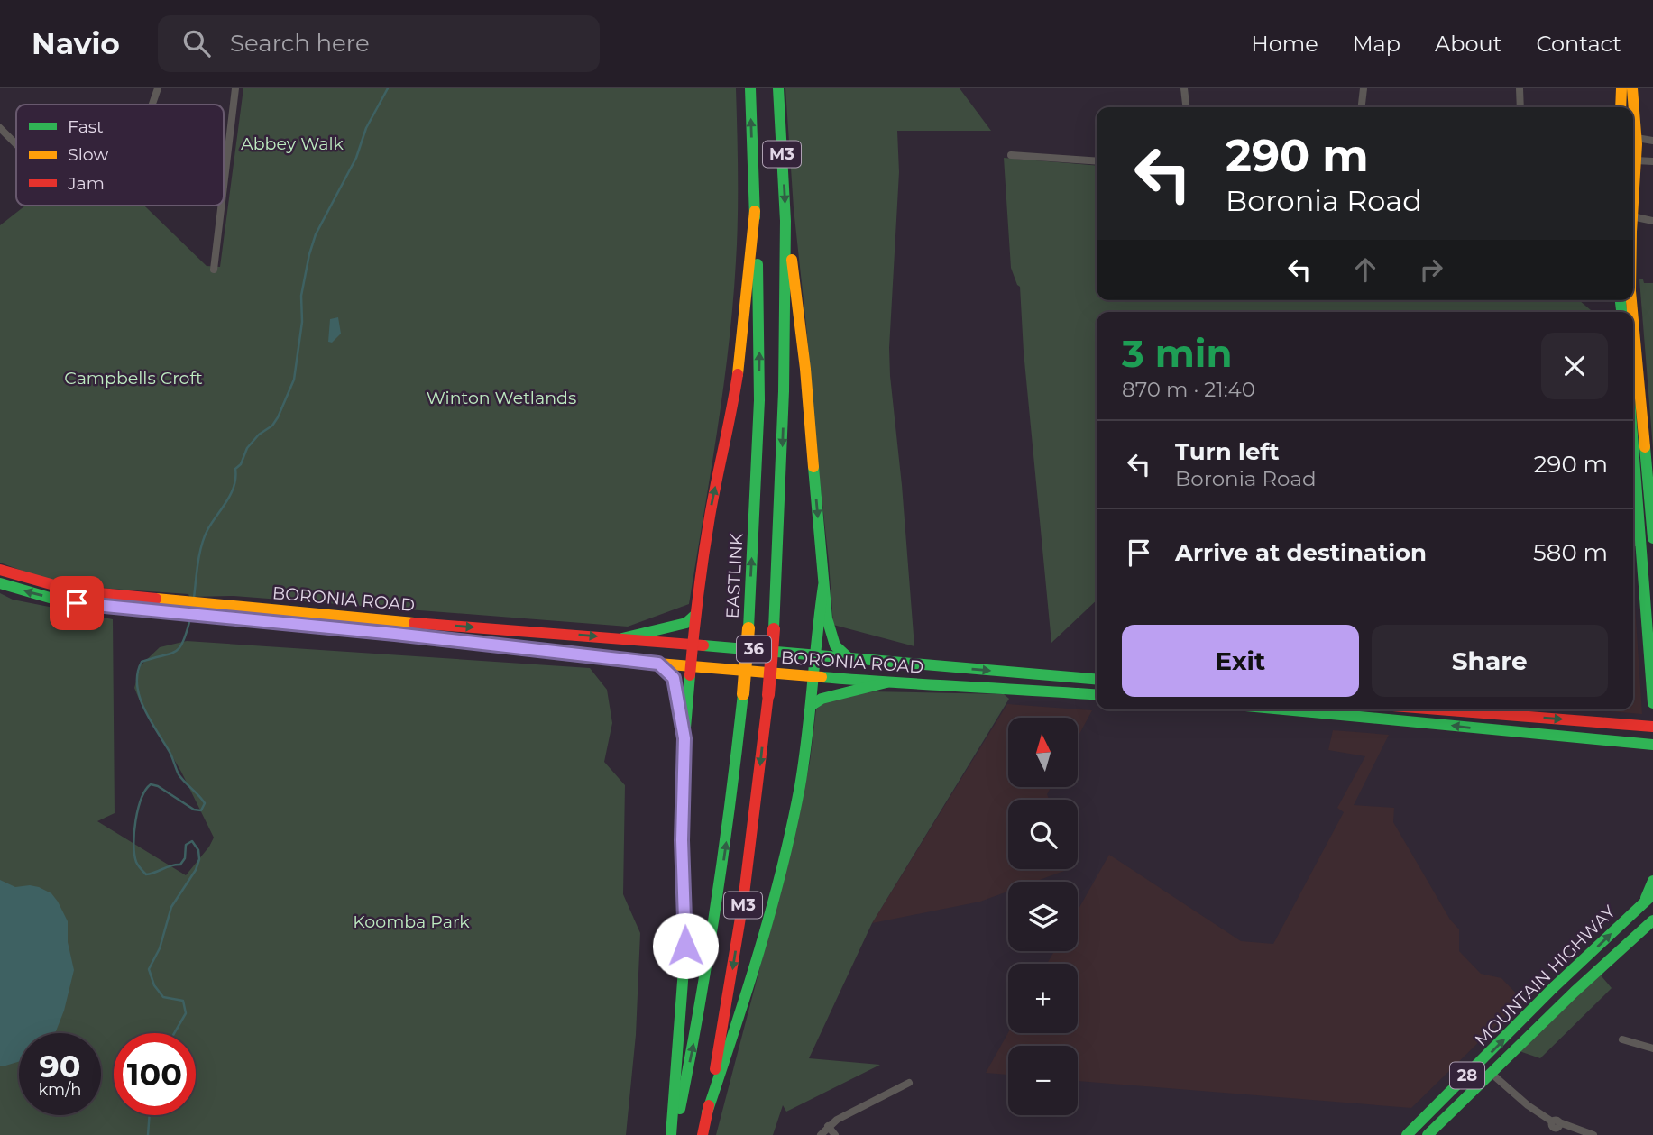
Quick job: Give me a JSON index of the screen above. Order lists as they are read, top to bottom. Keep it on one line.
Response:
{"streets":{"main road":["M3","EASTLINK","BORONIA ROAD","36","MOUNTAIN HIGHWAY","28"]},"parks":["Abbey Walk","Campbells Croft","Winton Wetlands","Koomba Park"],"legend":["Fast","Slow","Jam"],"north":"top","page":{"header":"Navio","search":"Search here","nav":["Home","Map","About","Contact"],"turn":["290 m","Boronia Road"],"heading":["3 min","870 m · 21:40"],"list":[{"name":"Turn left","note":"Boronia Road","value":"290 m"},{"name":"Arrive at destination","value":"580 m"}],"buttons":["Exit","Share"],"map_buttons":["+","−"],"speed":"90 km/h","limit":"100"}}
